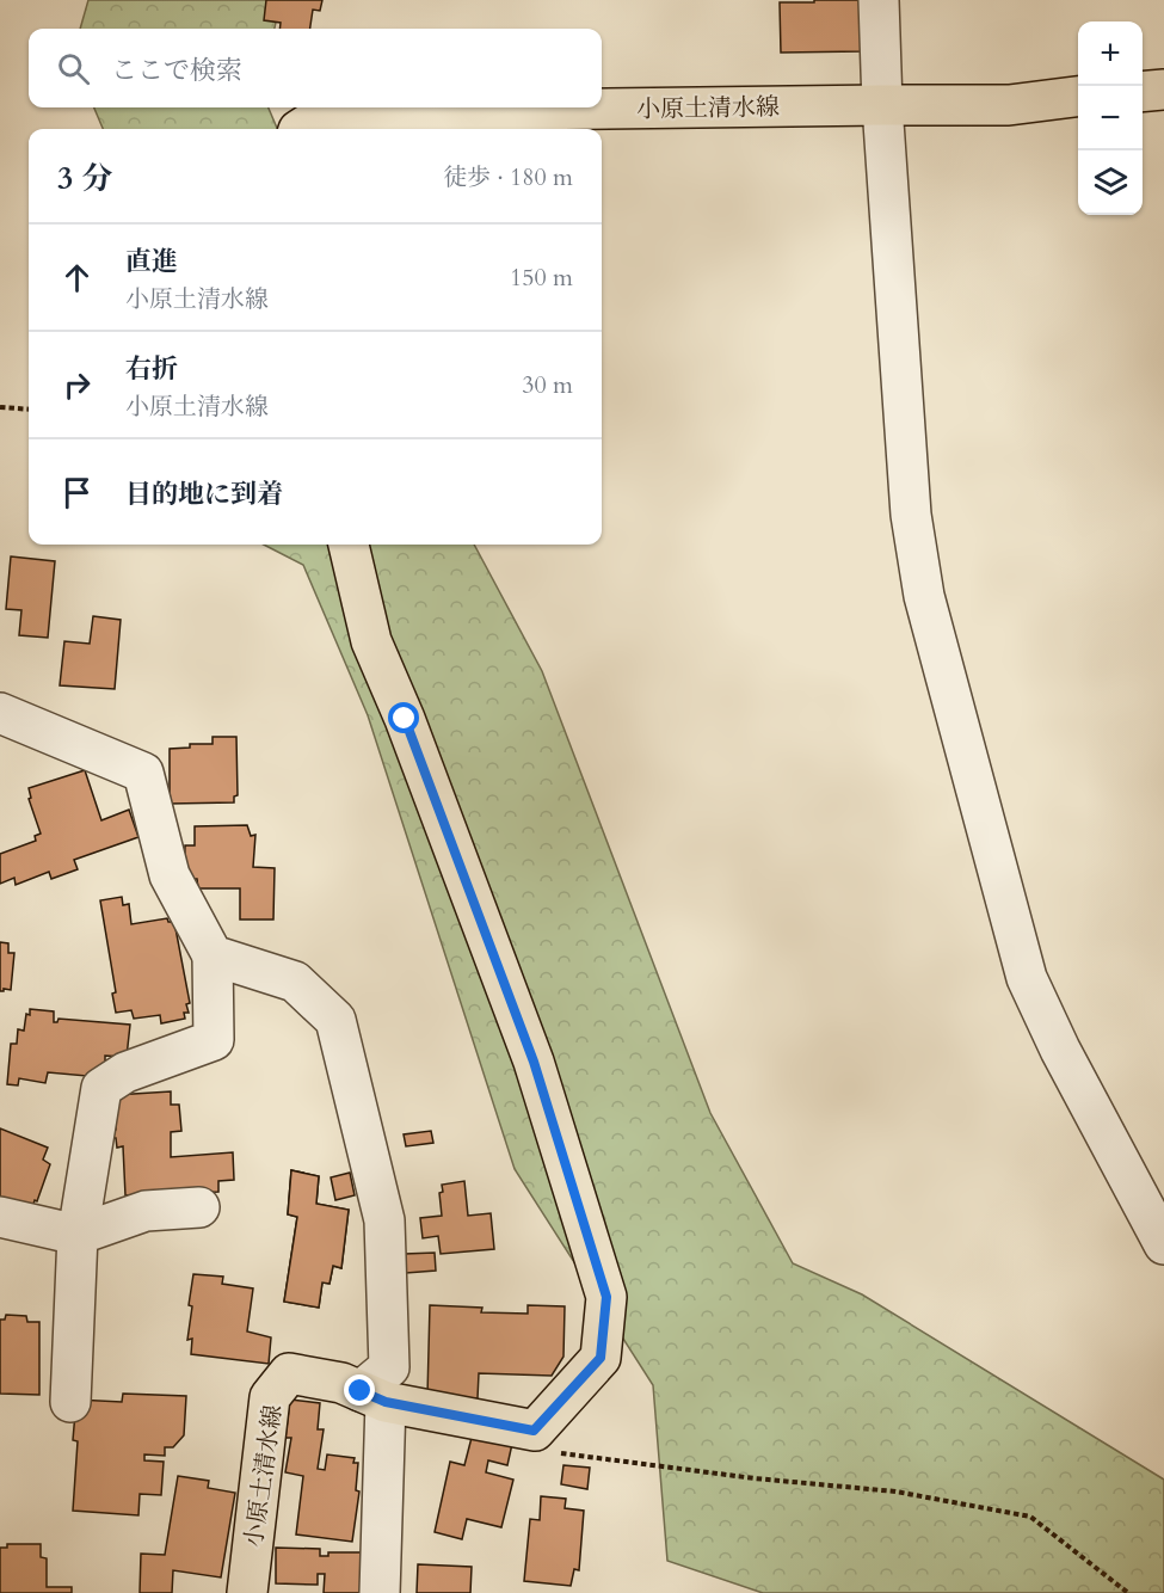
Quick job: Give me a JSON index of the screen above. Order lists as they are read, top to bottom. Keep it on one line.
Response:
{"streets":{"main road":["小原土清水線"]},"page":{"map_buttons":["+","−"],"search":"ここで検索","heading":["3 分","徒歩 · 180 m"],"list":[["直進","小原土清水線","150 m"],["右折","小原土清水線","30 m"],"目的地に到着"]}}
